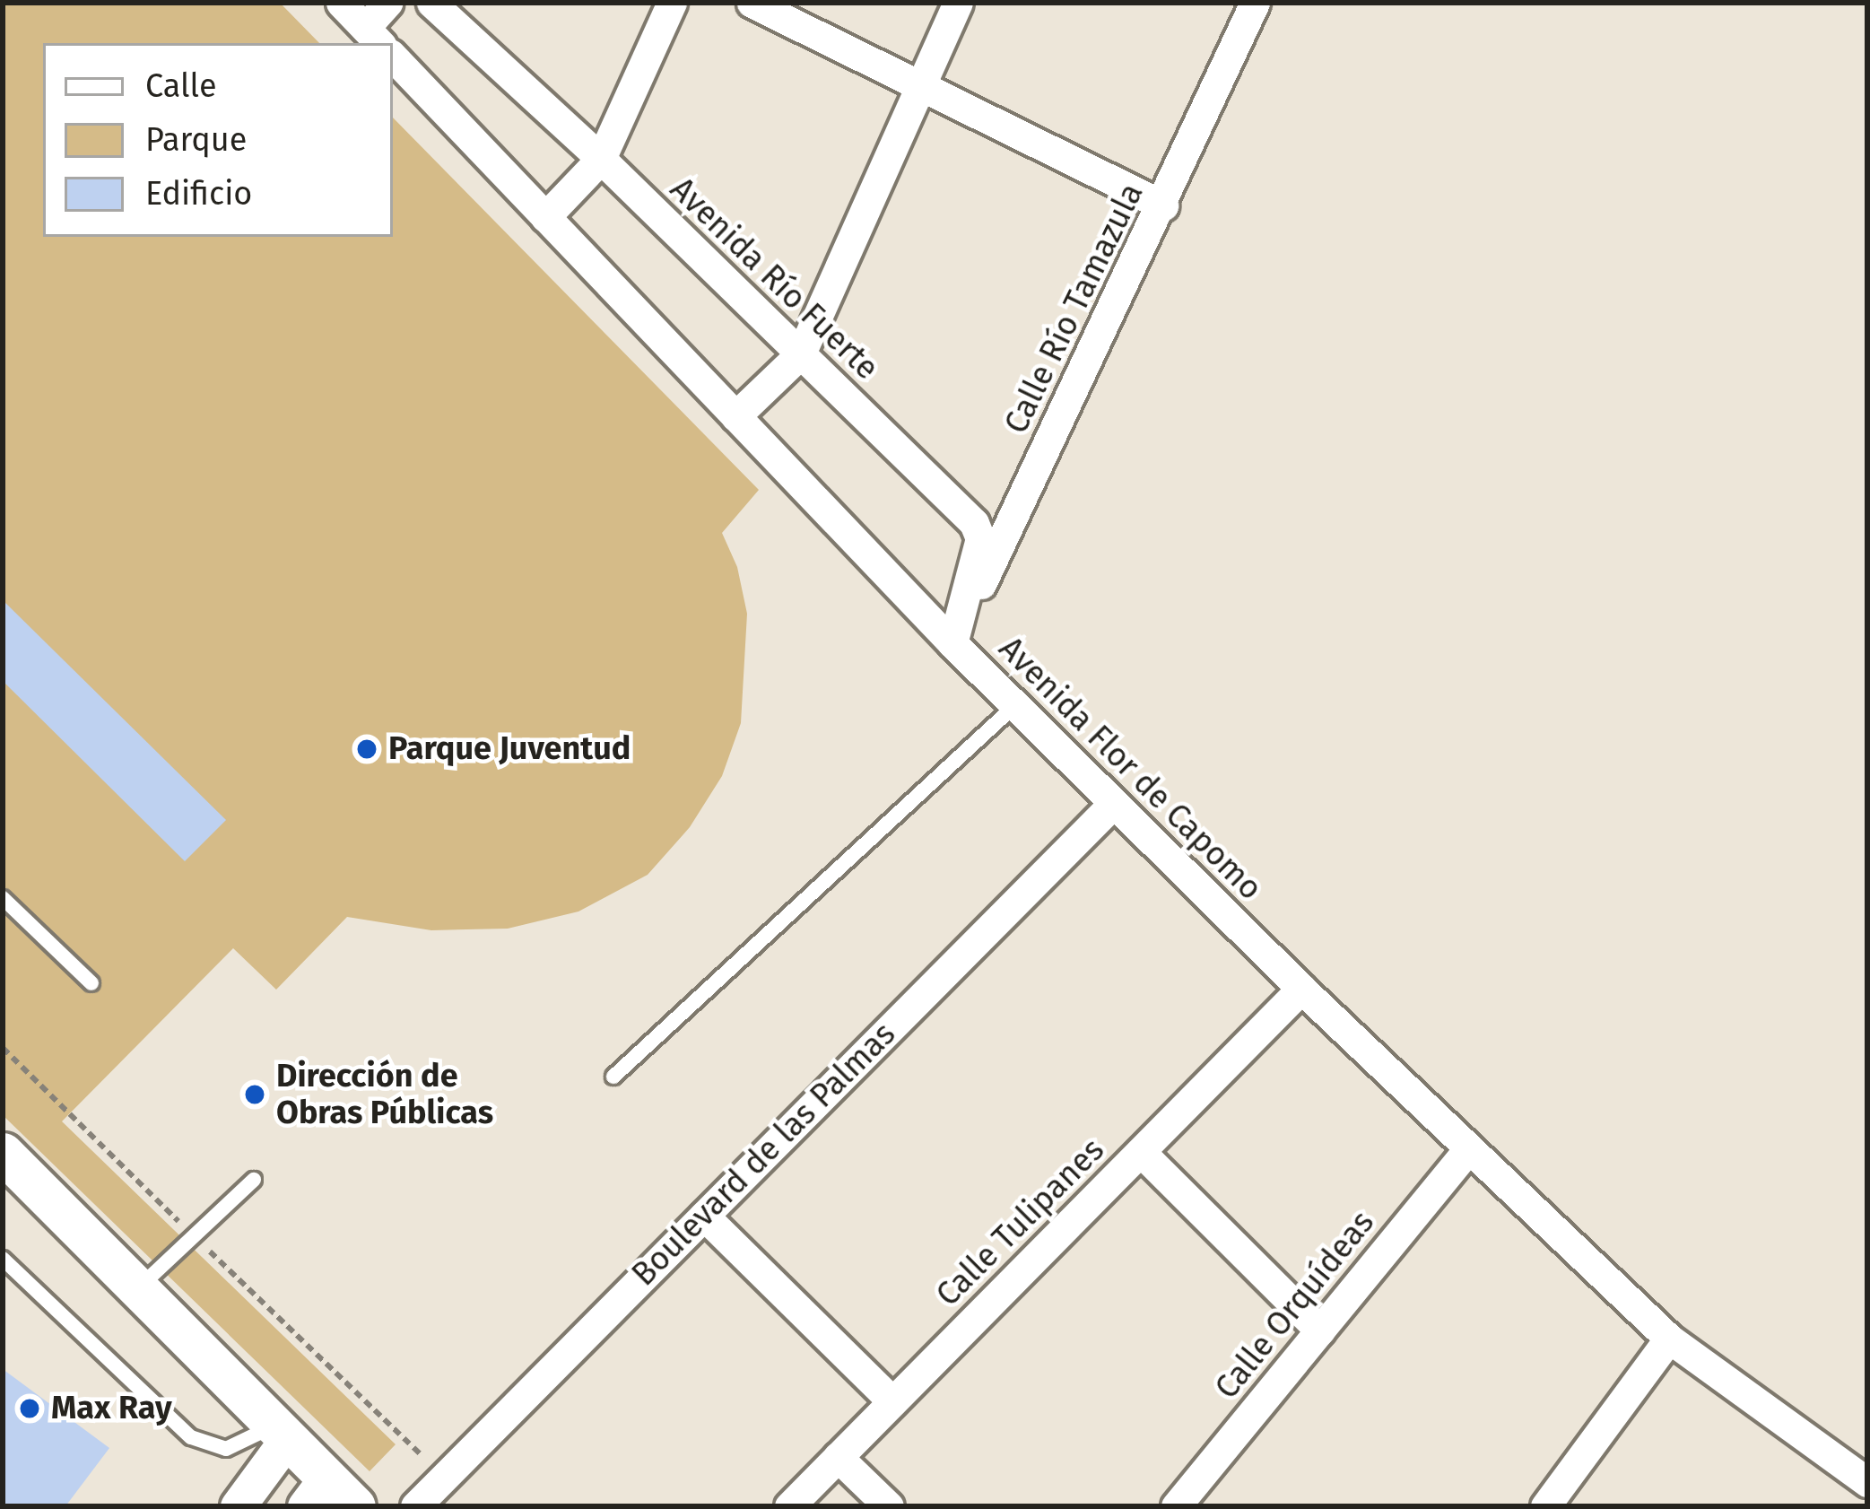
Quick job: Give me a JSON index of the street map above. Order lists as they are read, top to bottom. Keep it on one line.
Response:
{"streets":{"street":["Avenida Río Fuerte","Calle Río Tamazula","Avenida Flor de Capomo","Boulevard de las Palmas","Calle Tulipanes","Calle Orquídeas"]},"crossings":[["Avenida Río Fuerte","Calle Río Tamazula"],["Avenida Río Fuerte","Avenida Flor de Capomo"],["Calle Río Tamazula","Avenida Flor de Capomo"],["Avenida Flor de Capomo","Boulevard de las Palmas"],["Avenida Flor de Capomo","Calle Tulipanes"],["Avenida Flor de Capomo","Calle Orquídeas"]],"places":["Parque Juventud","Dirección de Obras Públicas","Max Ray"],"legend":["Calle","Parque","Edificio"]}
